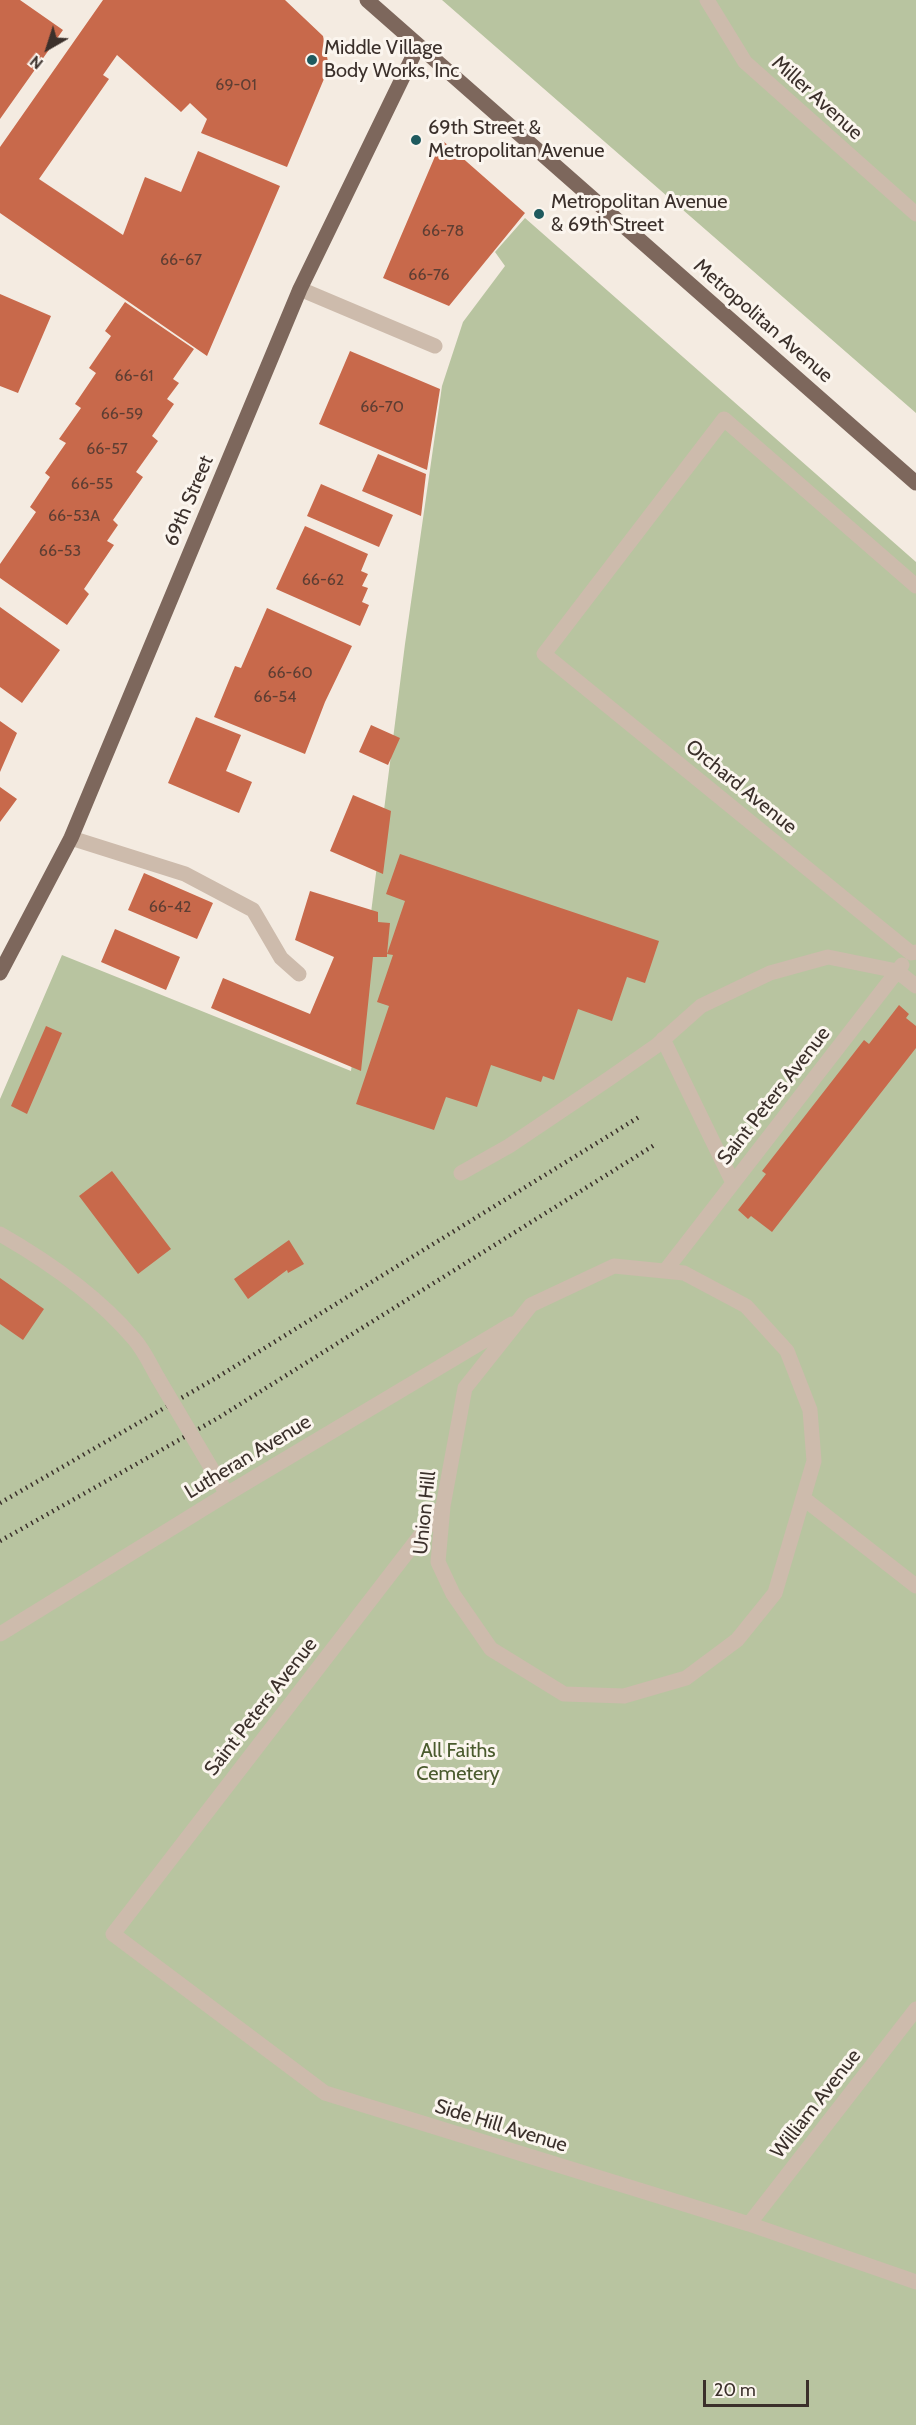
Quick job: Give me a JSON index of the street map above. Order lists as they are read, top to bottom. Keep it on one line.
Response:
{"streets":{"main road":["Metropolitan Avenue","69th Street"],"lane":["Miller Avenue","Orchard Avenue","Saint Peters Avenue","Lutheran Avenue","Union Hill","William Avenue","Side Hill Avenue"]},"crossings":[["Metropolitan Avenue","69th Street"],["Orchard Avenue","Saint Peters Avenue"],["Saint Peters Avenue","Union Hill"],["Saint Peters Avenue","Side Hill Avenue"],["Lutheran Avenue","Union Hill"],["William Avenue","Side Hill Avenue"]],"parks":["All Faiths Cemetery"],"places":["Middle Village Body Works, Inc","69th Street & Metropolitan Avenue","Metropolitan Avenue & 69th Street"],"house_numbers":["69-01","66-78","66-67","66-76","66-61","66-70","66-59","66-57","66-55","66-53A","66-53","66-62","66-60","66-54","66-42"],"scale_bar":"20 m","north":"bottom left"}
